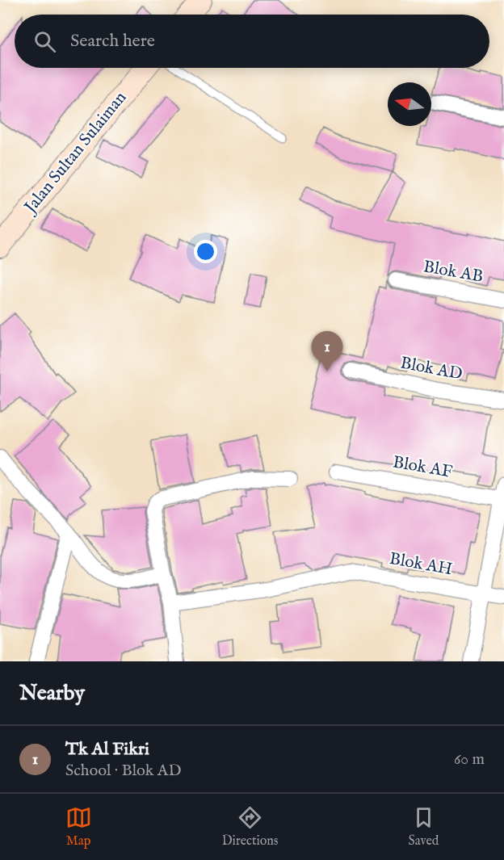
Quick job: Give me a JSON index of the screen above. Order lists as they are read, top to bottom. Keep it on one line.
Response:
{"streets":{"main road":["Jalan Sultan Sulaiman"],"street":["Blok AB","Blok AD","Blok AF","Blok AH"]},"north":"left","page":{"search":"Search here","pins":"1","heading":"Nearby","list":[{"mark":"1","name":"Tk Al Fikri","note":"School · Blok AD","value":"60 m"}],"nav":["Map","Directions","Saved"]}}
